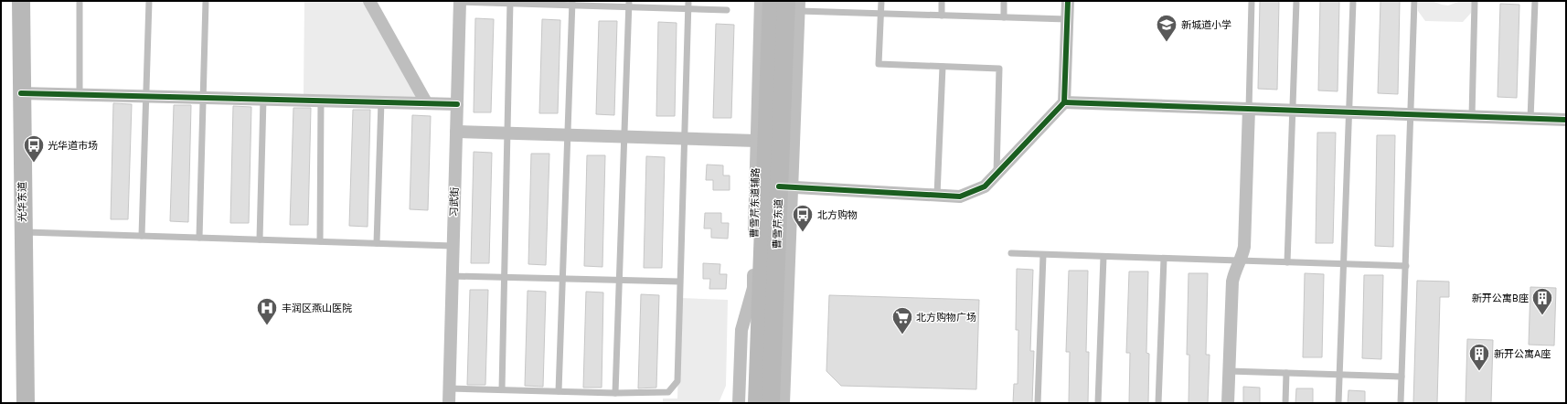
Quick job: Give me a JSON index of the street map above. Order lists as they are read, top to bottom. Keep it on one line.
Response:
{"streets":{"main road":["光华东道","曹雪芹东道"],"street":["习武街","曹雪芹东道辅路"]},"places":{"school or university":["新城道小学"],"bus stop":["光华道市场","北方购物"],"building":["新开公寓B座","新开公寓A座"],"hospital":["丰润区燕山医院"],"supermarket":["北方购物广场"]}}
